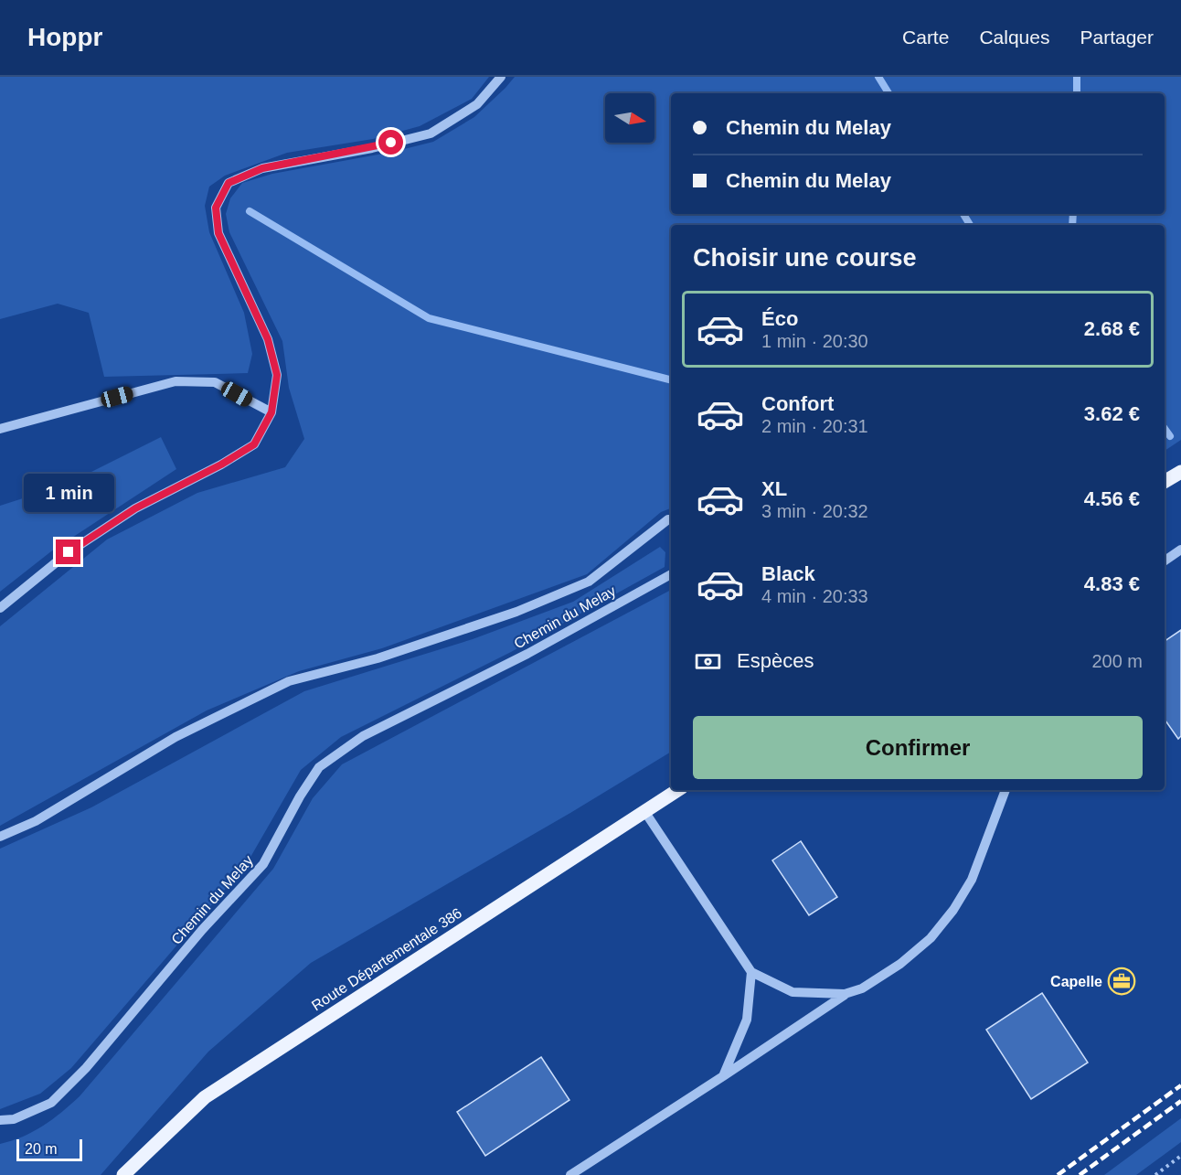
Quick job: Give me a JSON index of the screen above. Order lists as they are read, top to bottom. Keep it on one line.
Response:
{"streets":{"main road":["Route Départementale 386"],"street":["Chemin du Melay"]},"places":{"office":["Capelle"]},"scale_bar":"20 m","north":"right","page":{"header":"Hoppr","nav":["Carte","Calques","Partager"],"banner":["Chemin du Melay","Chemin du Melay"],"heading":"Choisir une course","list":[{"name":"Éco","note":"1 min · 20:30","value":"2.68 €"},{"name":"Confort","note":"2 min · 20:31","value":"3.62 €"},{"name":"XL","note":"3 min · 20:32","value":"4.56 €"},{"name":"Black","note":"4 min · 20:33","value":"4.83 €"}],"bubble":"1 min","pay":["Espèces","200 m"],"buttons":"Confirmer","scale":"20 m"}}
